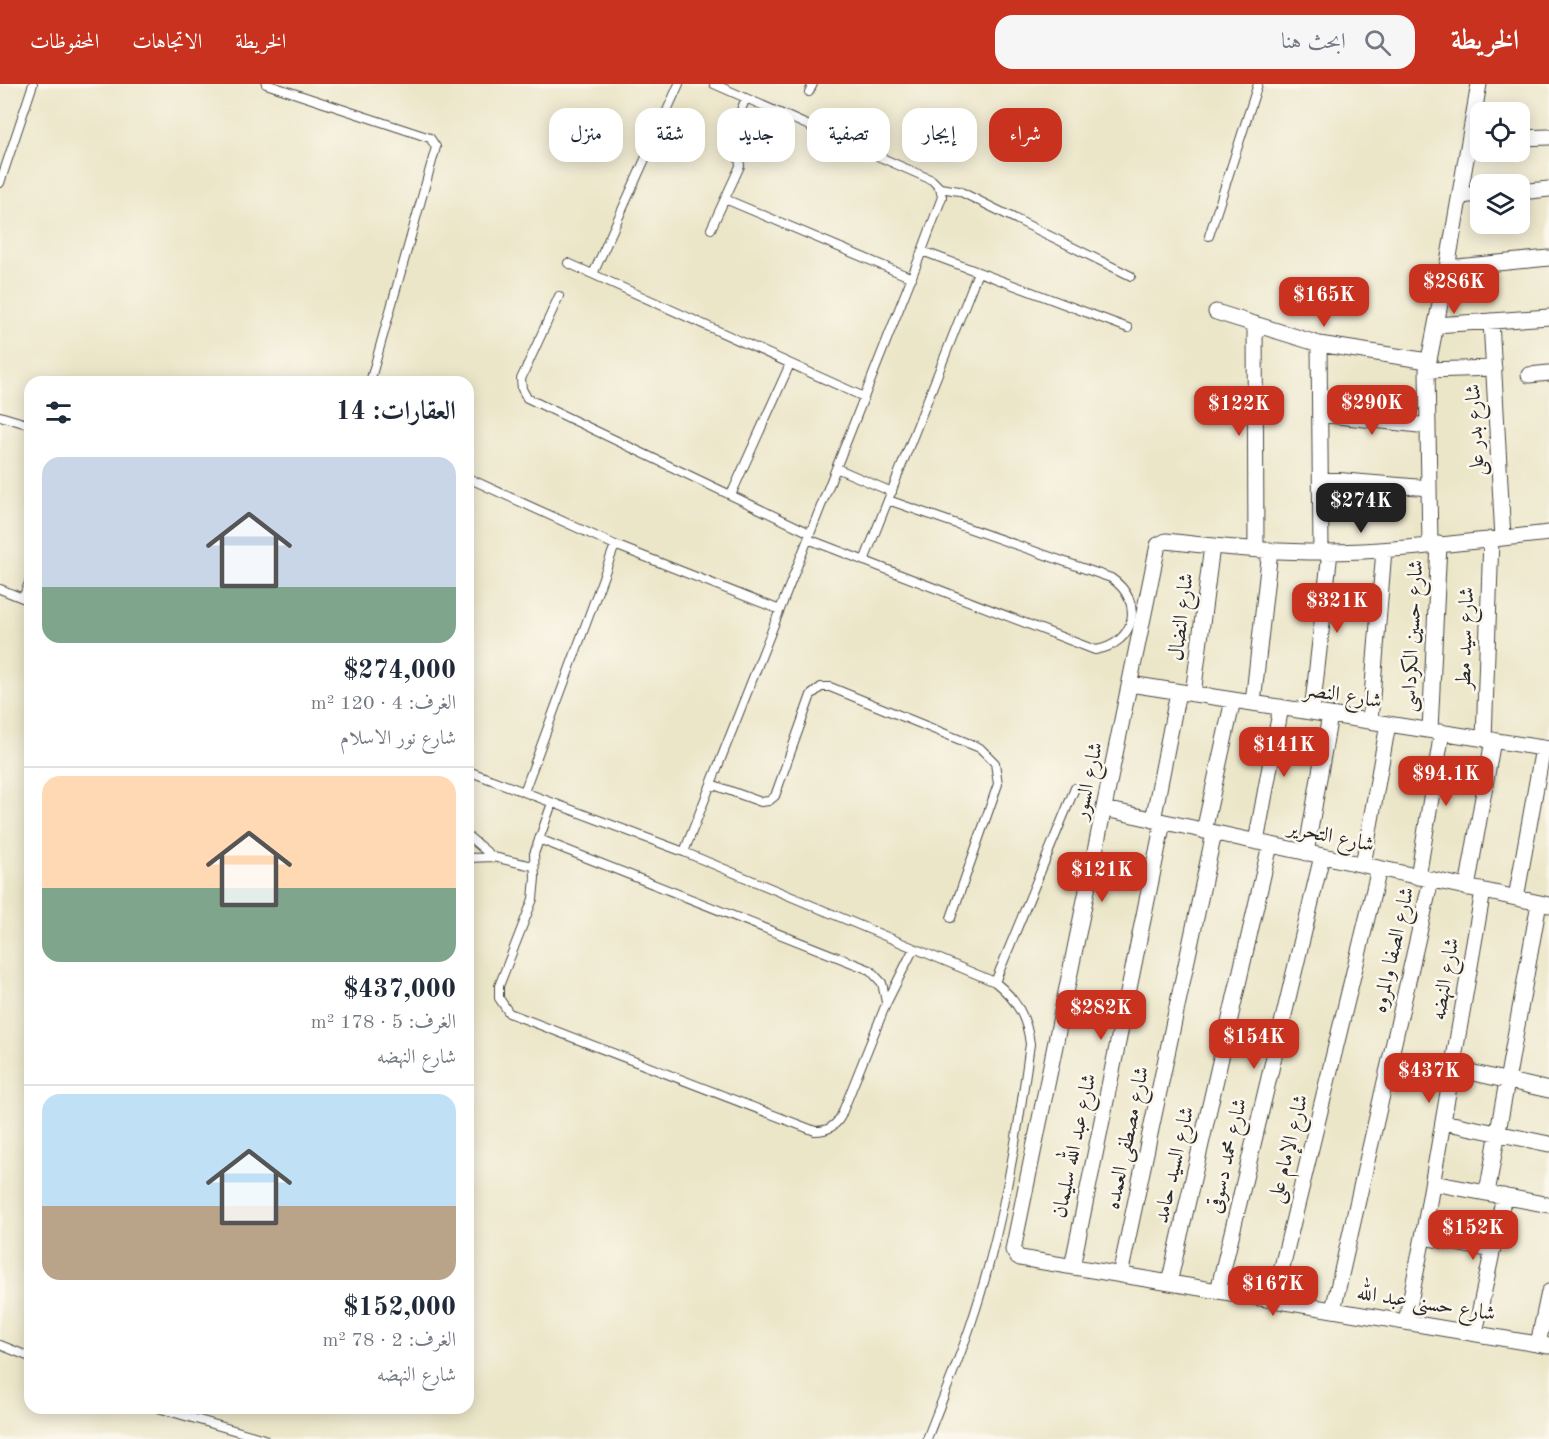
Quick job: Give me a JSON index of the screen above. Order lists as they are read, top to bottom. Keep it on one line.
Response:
{"streets":{"street":["شارع بدر على","شارع النضال","شارع حسين الكرداسى","شارع سيد مطر","شارع النصر","شارع السور","شارع التحرير","شارع الصفا والمروه","شارع النهضه","شارع مصطفى العمده","شارع عبد الله سليمان","شارع الإمام على","شارع محمد دسوقى","شارع السيد حامد","شارع حسنى عبد الله"]},"crossings":[["شارع بدر على","شارع سيد مطر"],["شارع النضال","شارع النصر"],["شارع النضال","شارع السور"],["شارع النضال","شارع التحرير"],["شارع النضال","شارع عبد الله سليمان"],["شارع حسين الكرداسى","شارع النصر"],["شارع حسين الكرداسى","شارع التحرير"],["شارع حسين الكرداسى","شارع الصفا والمروه"],["شارع سيد مطر","شارع النصر"],["شارع سيد مطر","شارع التحرير"],["شارع النصر","شارع السور"],["شارع النصر","شارع مصطفى العمده"],["شارع النصر","شارع السيد حامد"],["شارع السور","شارع التحرير"],["شارع السور","شارع حسنى عبد الله"],["شارع التحرير","شارع الصفا والمروه"],["شارع التحرير","شارع النهضه"],["شارع التحرير","شارع مصطفى العمده"],["شارع التحرير","شارع عبد الله سليمان"],["شارع التحرير","شارع الإمام على"],["شارع التحرير","شارع محمد دسوقى"],["شارع التحرير","شارع السيد حامد"],["شارع الصفا والمروه","شارع حسنى عبد الله"],["شارع النهضه","شارع حسنى عبد الله"],["شارع مصطفى العمده","شارع حسنى عبد الله"],["شارع عبد الله سليمان","شارع حسنى عبد الله"],["شارع الإمام على","شارع حسنى عبد الله"],["شارع محمد دسوقى","شارع حسنى عبد الله"],["شارع السيد حامد","شارع حسنى عبد الله"]],"page":{"header":"الخريطة","search":"ابحث هنا","nav":["الخريطة","الاتجاهات","المحفوظات"],"chip":["شراء","إيجار","تصفية","جديد","شقة","منزل"],"price":["$286K","$165K","$290K","$122K","$274K","$321K","$141K","$94.1K","$121K","$282K","$154K","$437K","$152K","$167K"],"heading":"العقارات: 14","list":[{"name":"$274,000","note":"الغرف: 4 · 120 m² · شارع نور الاسلام"},{"name":"$437,000","note":"الغرف: 5 · 178 m² · شارع النهضه"},{"name":"$152,000","note":"الغرف: 2 · 78 m² · شارع النهضه"}]}}
